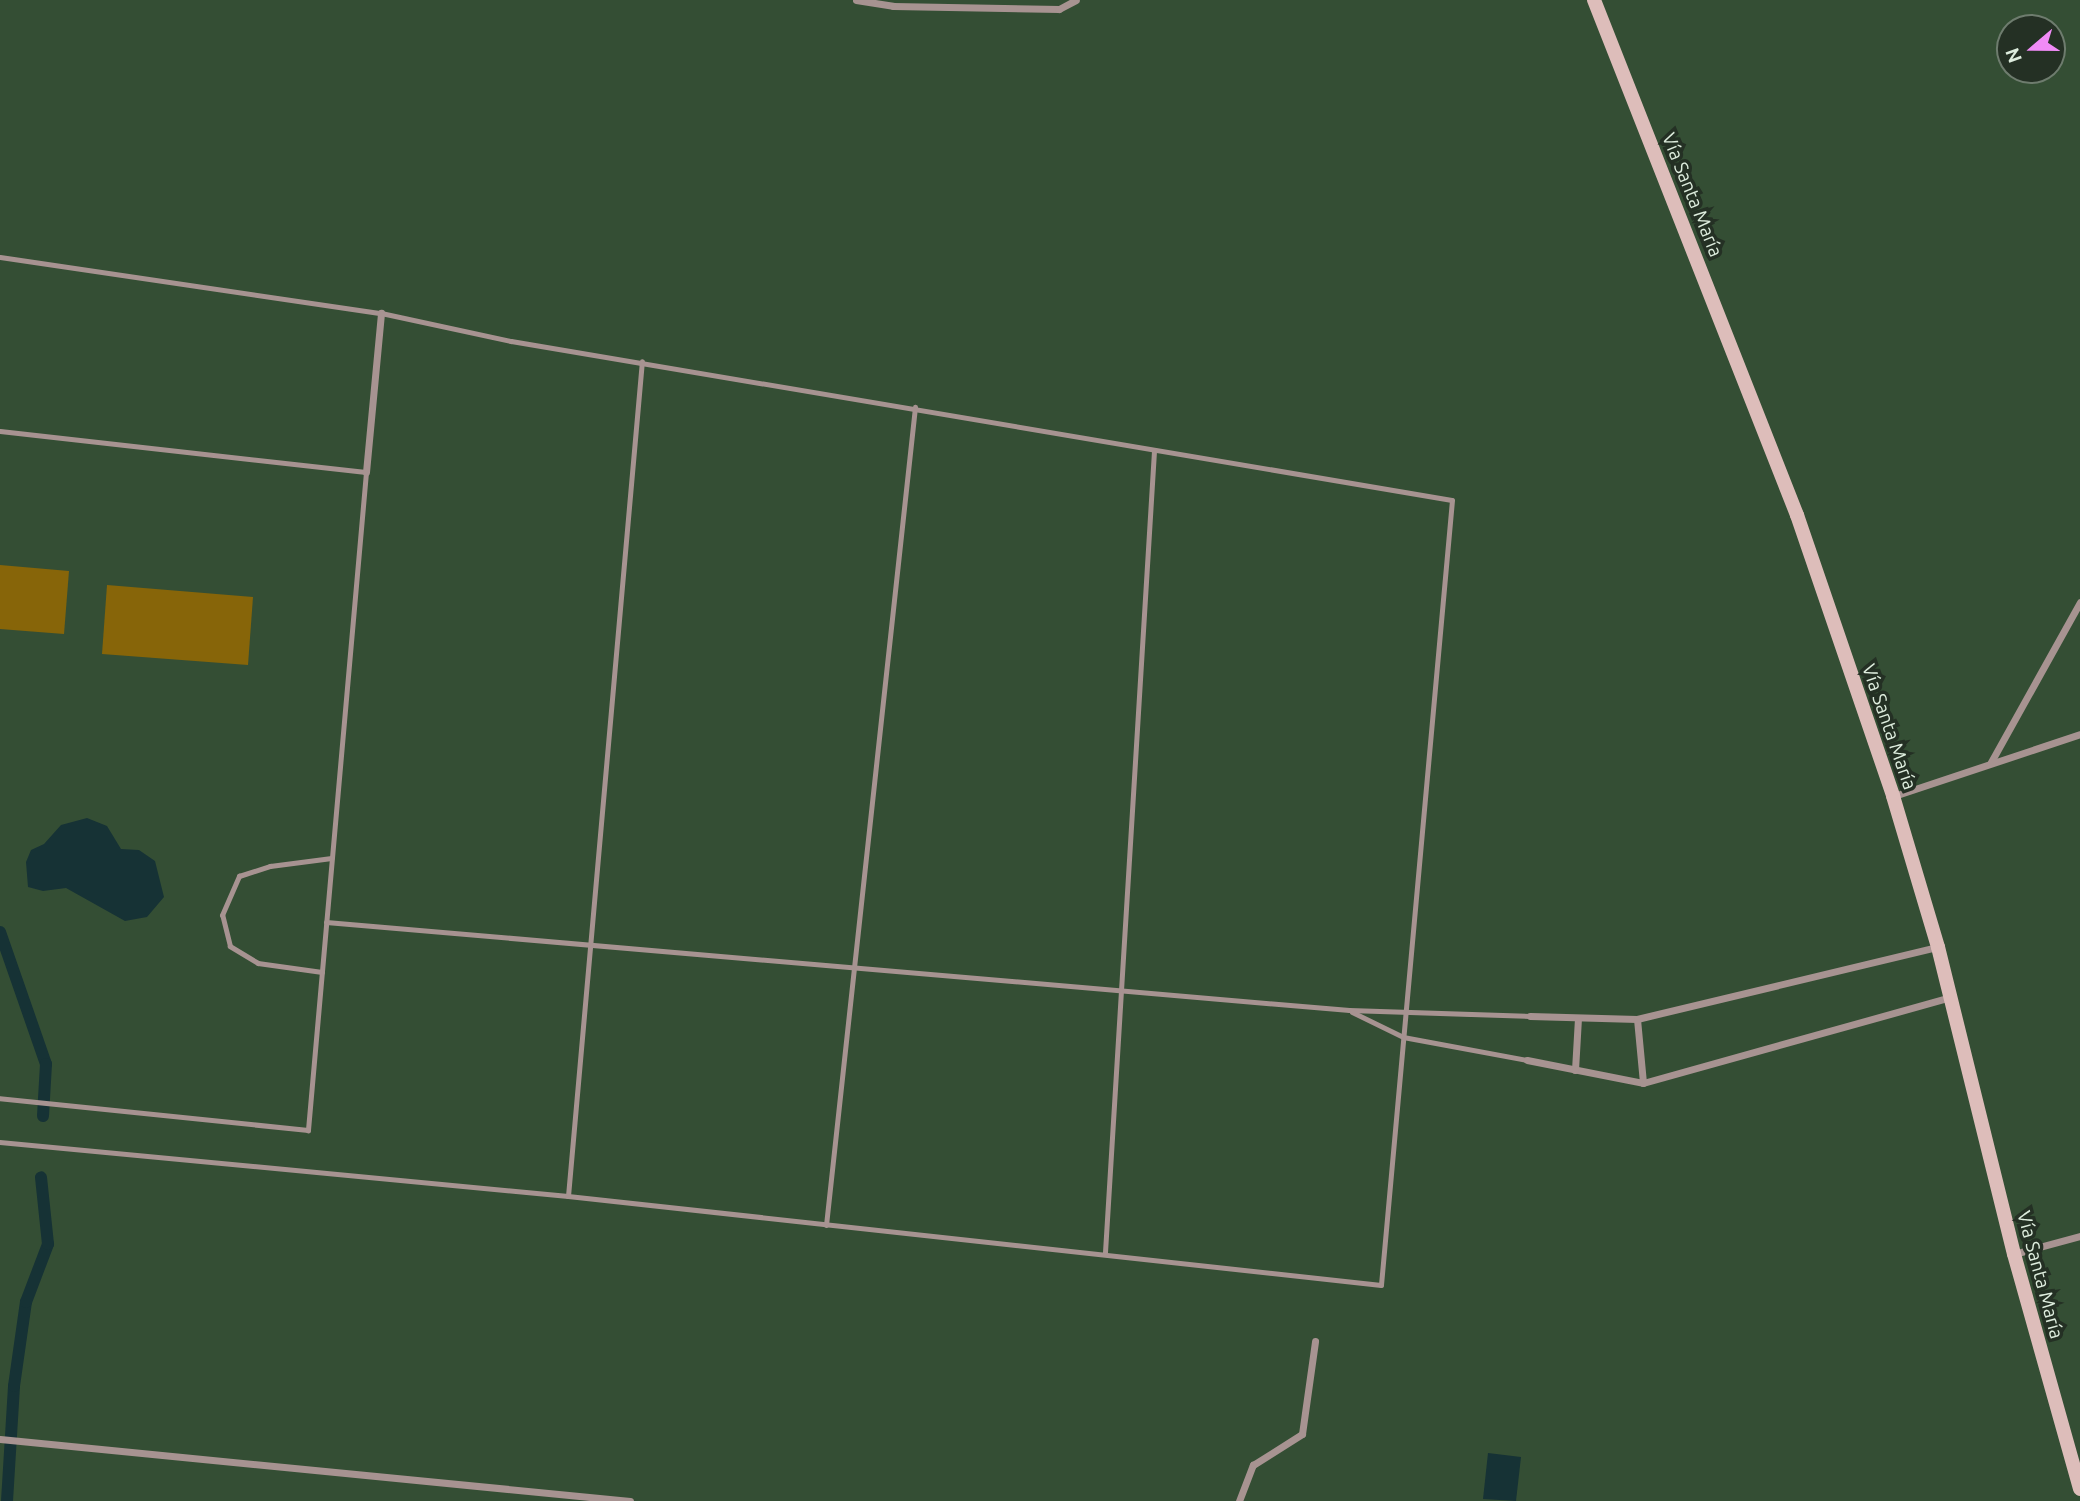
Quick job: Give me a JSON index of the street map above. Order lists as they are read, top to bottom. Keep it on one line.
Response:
{"streets":{"main road":["Vía Santa María"]},"north":"left"}
